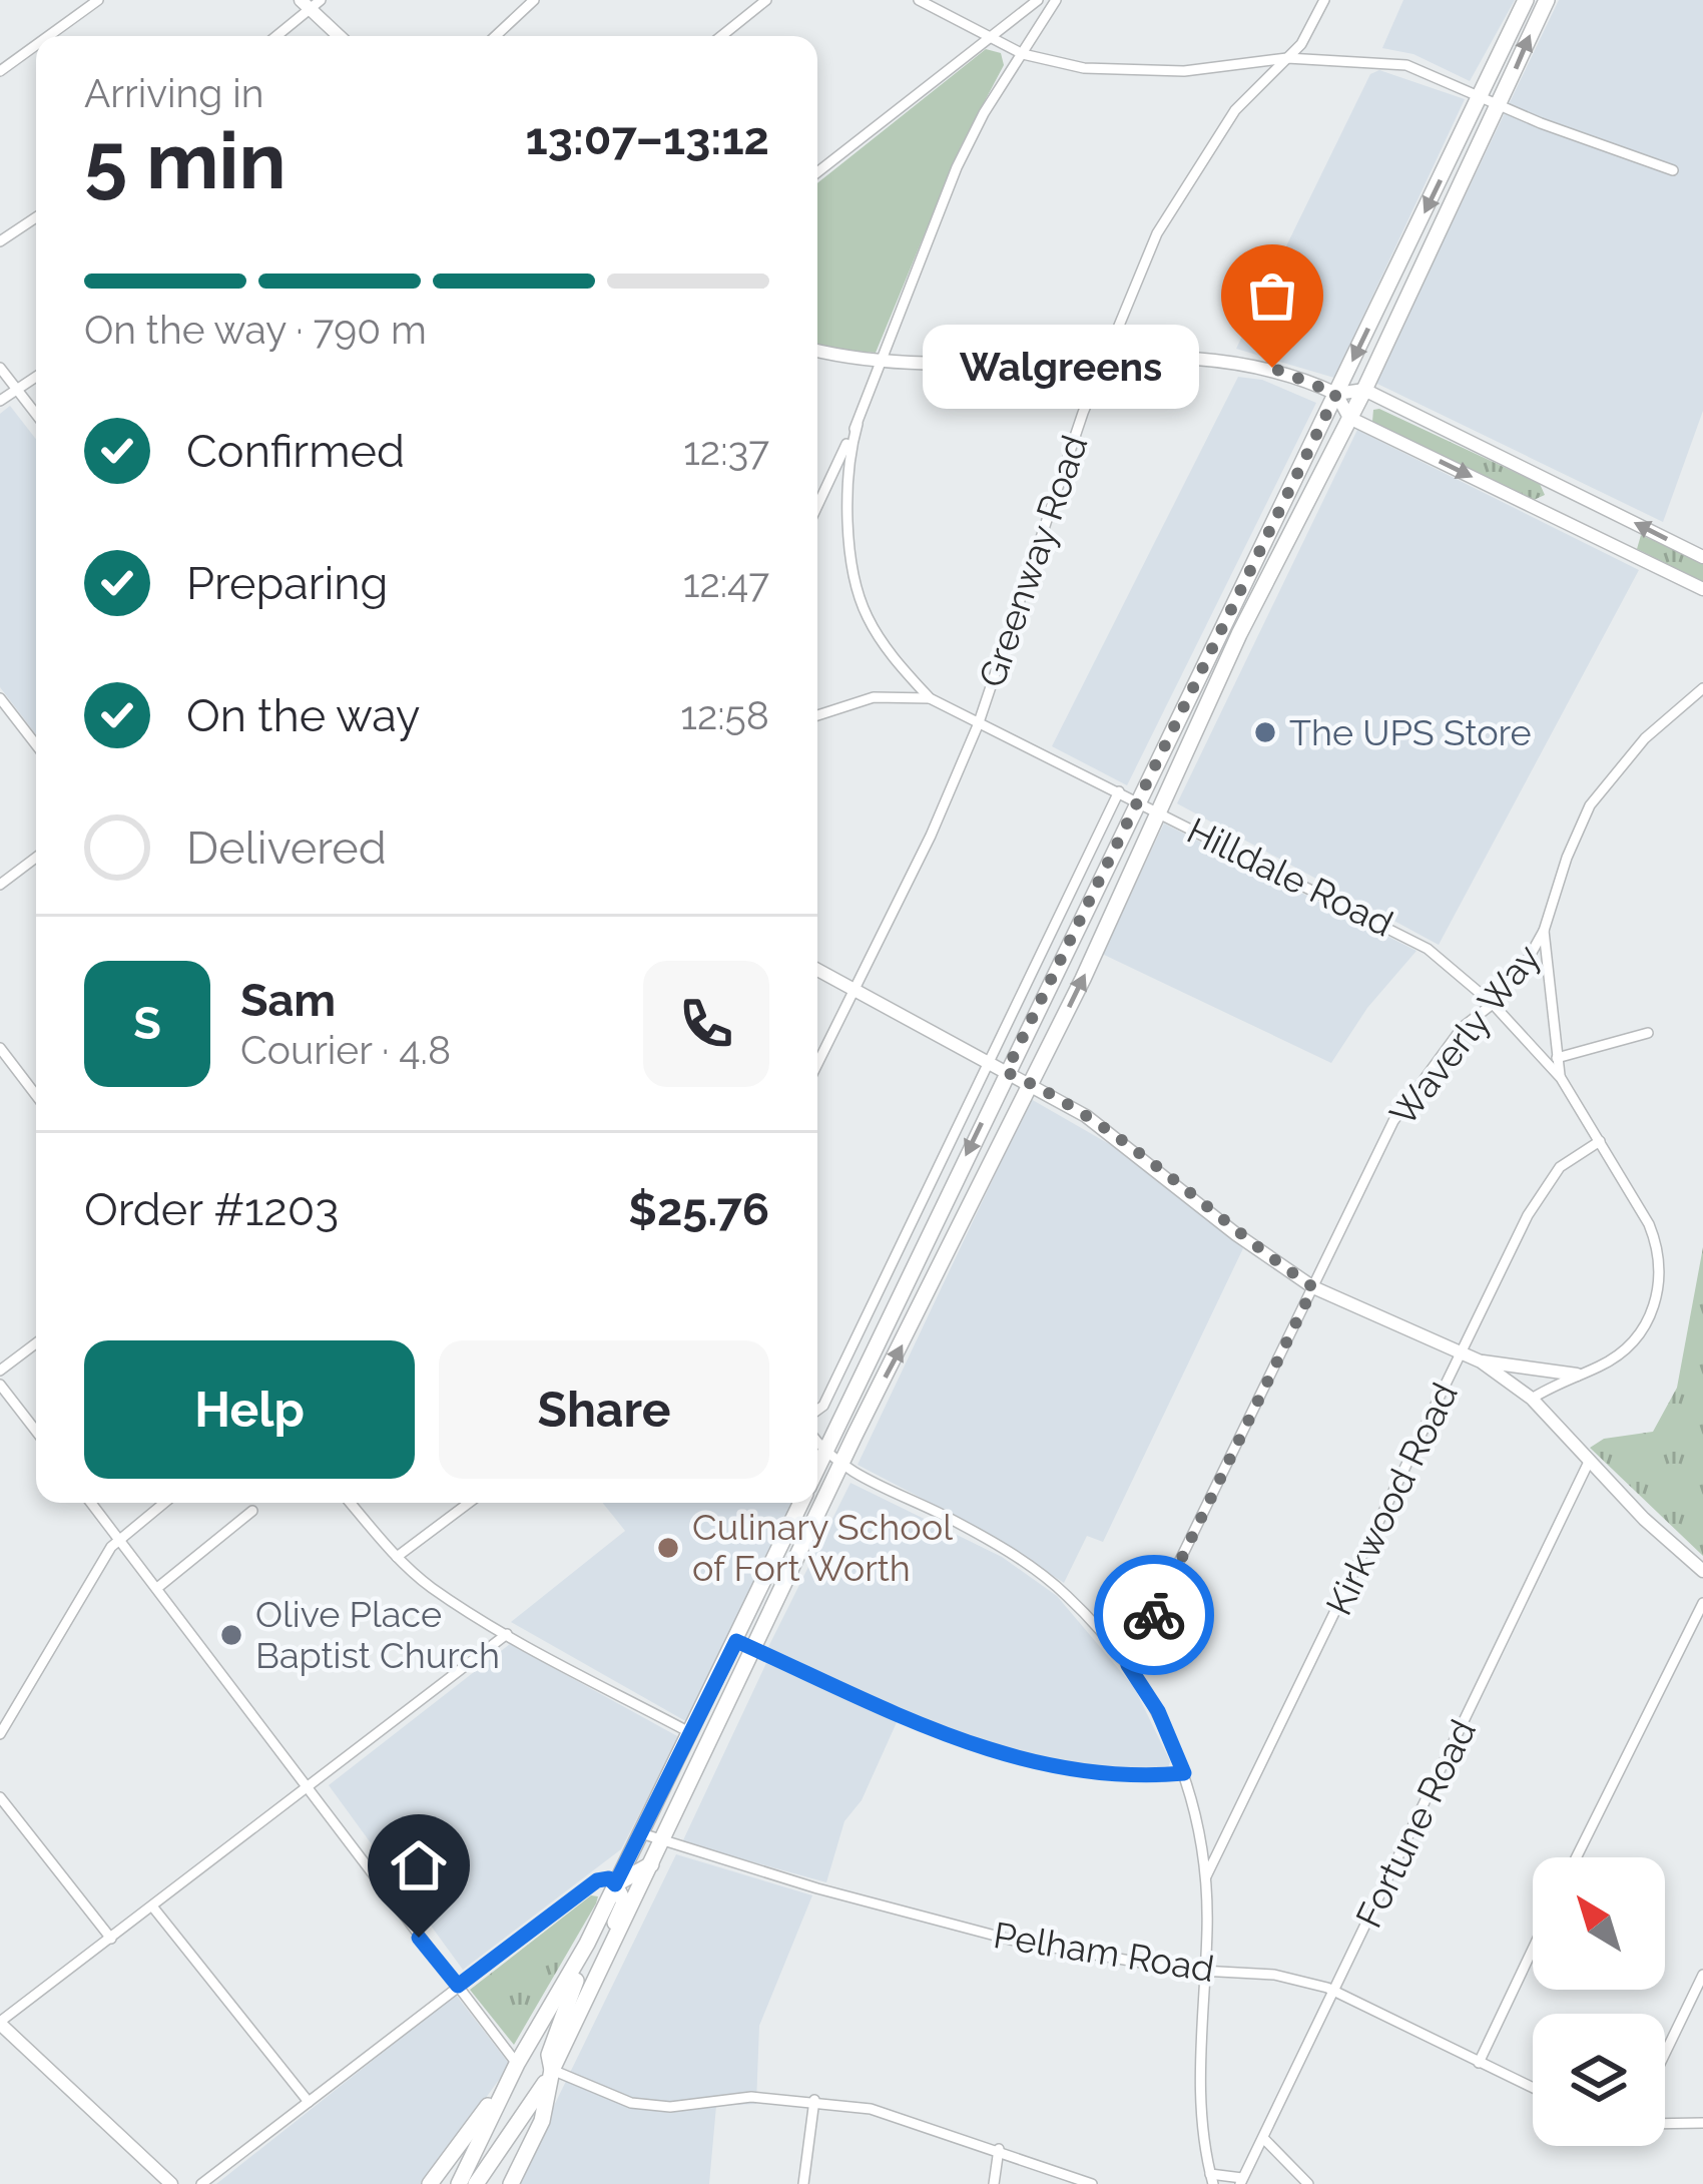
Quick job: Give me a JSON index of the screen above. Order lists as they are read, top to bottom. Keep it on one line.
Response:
{"streets":{"street":["Greenway Road","Hilldale Road","Waverly Way","Kirkwood Road","Fortune Road","Pelham Road"]},"crossings":[["Greenway Road","Hilldale Road"],["Hilldale Road","Waverly Way"],["Hilldale Road","Kirkwood Road"],["Fortune Road","Pelham Road"]],"places":["Walgreens","The UPS Store","Culinary School of Fort Worth","Olive Place Baptist Church"],"north":"top left","page":{"heading":["5 min","Arriving in","13:07–13:12"],"panel":["Sam","Courier · 4.8","Order #1203","$25.76"],"bar":"On the way · 790 m","bubble":"Walgreens","list":[["Confirmed","12:37"],["Preparing","12:47"],["On the way","12:58"],"Delivered"],"round":"S","buttons":["Help","Share"]}}
